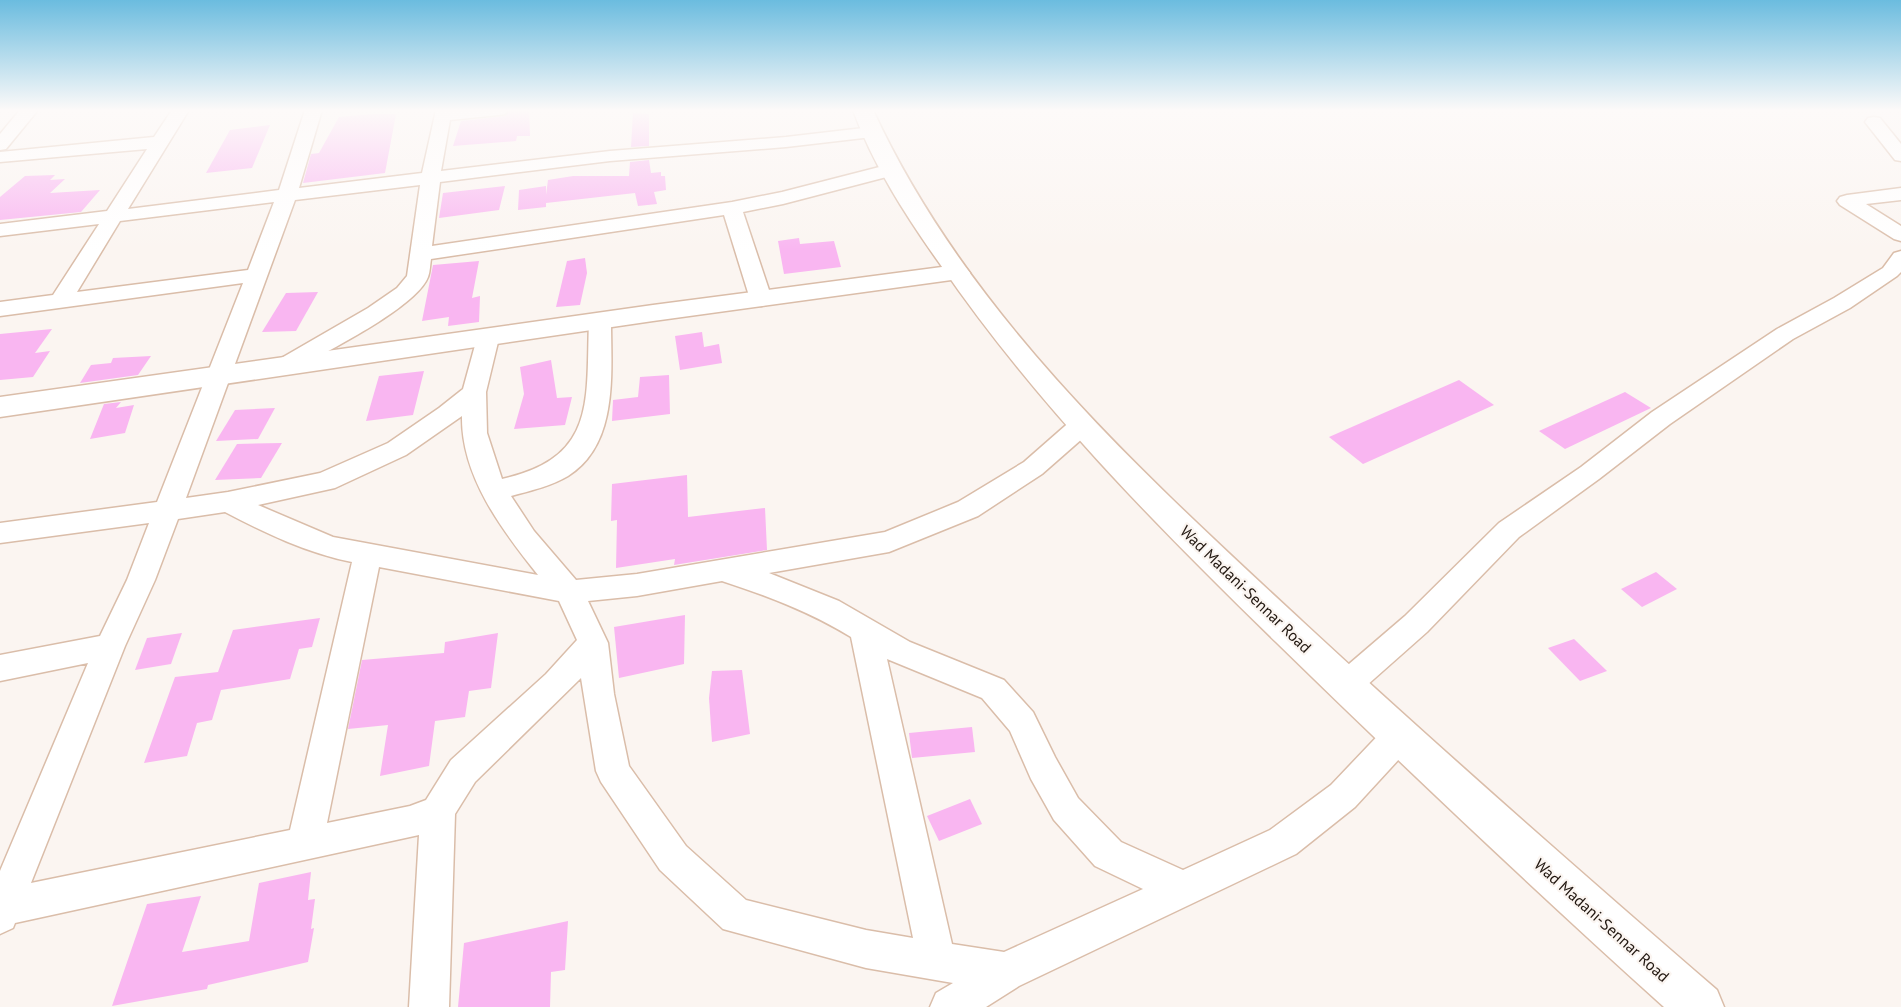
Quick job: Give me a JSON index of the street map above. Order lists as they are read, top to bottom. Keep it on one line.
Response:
{"streets":{"main road":["Wad Madani-Sennar Road"]}}
